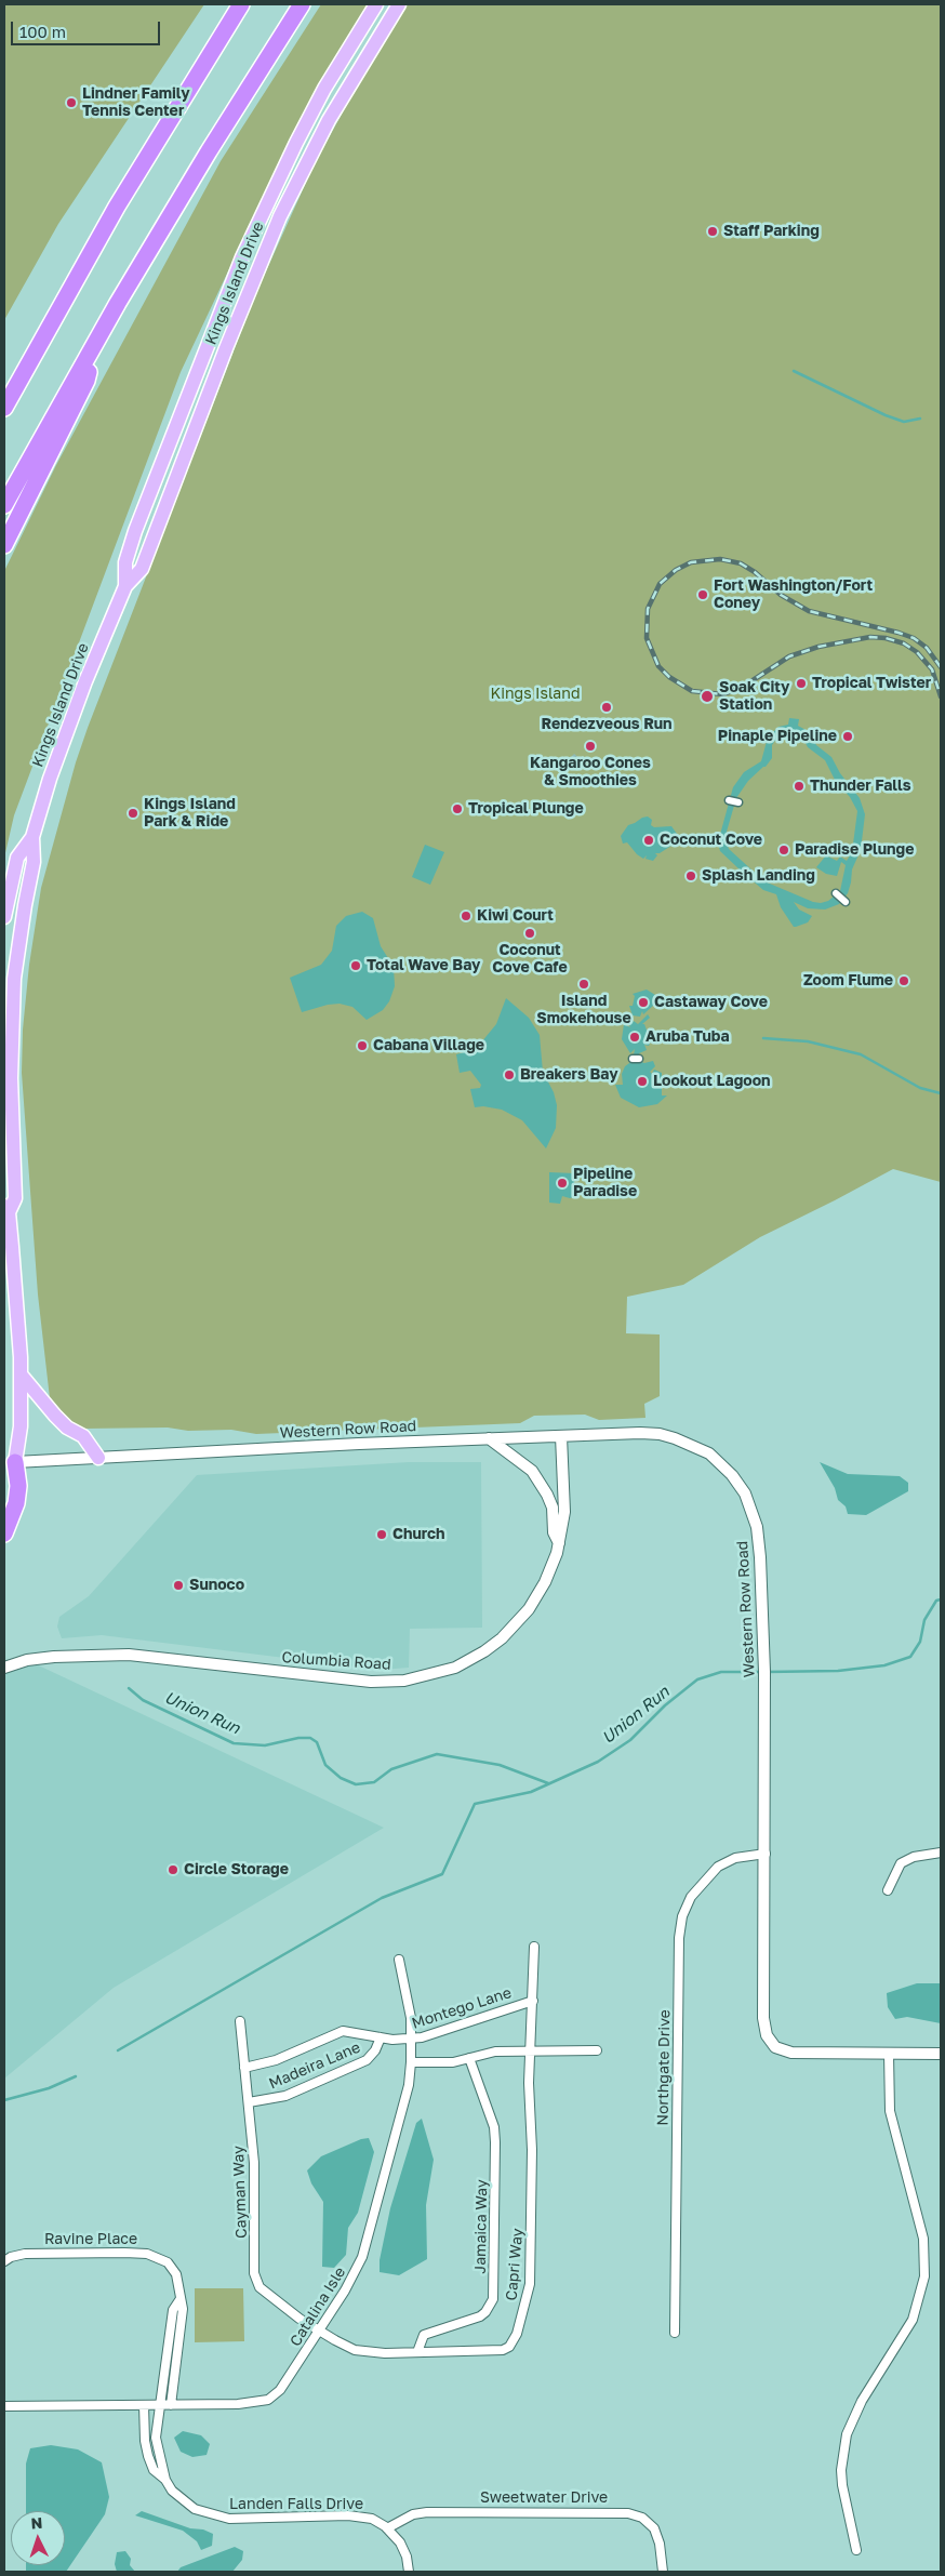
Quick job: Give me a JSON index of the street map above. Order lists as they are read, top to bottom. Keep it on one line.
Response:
{"streets":{"main road":["Kings Island Drive"],"street":["Western Row Road","Columbia Road","Montego Lane","Madeira Lane","Northgate Drive","Cayman Way","Jamaica Way","Ravine Place","Capri Way","Catalina Isle","Sweetwater Drive","Landen Falls Drive"]},"crossings":[["Kings Island Drive","Western Row Road"],["Western Row Road","Columbia Road"],["Western Row Road","Northgate Drive"],["Montego Lane","Madeira Lane"],["Montego Lane","Cayman Way"],["Montego Lane","Capri Way"],["Montego Lane","Catalina Isle"],["Madeira Lane","Cayman Way"],["Cayman Way","Capri Way"],["Cayman Way","Catalina Isle"],["Jamaica Way","Capri Way"],["Ravine Place","Catalina Isle"],["Ravine Place","Landen Falls Drive"],["Capri Way","Catalina Isle"],["Catalina Isle","Landen Falls Drive"],["Sweetwater Drive","Landen Falls Drive"]],"water":["Union Run"],"parks":["Kings Island"],"places":["Lindner Family Tennis Center","Staff Parking","Fort Washington/Fort Coney","Tropical Twister","Soak City Station","Rendezveous Run","Pinaple Pipeline","Kangaroo Cones & Smoothies","Thunder Falls","Tropical Plunge","Kings Island Park & Ride","Coconut Cove","Paradise Plunge","Splash Landing","Kiwi Court","Coconut Cove Cafe","Total Wave Bay","Zoom Flume","Island Smokehouse","Castaway Cove","Aruba Tuba","Cabana Village","Breakers Bay","Lookout Lagoon","Pipeline Paradise","Church","Sunoco","Circle Storage"],"scale_bar":"100 m","north":"top"}
